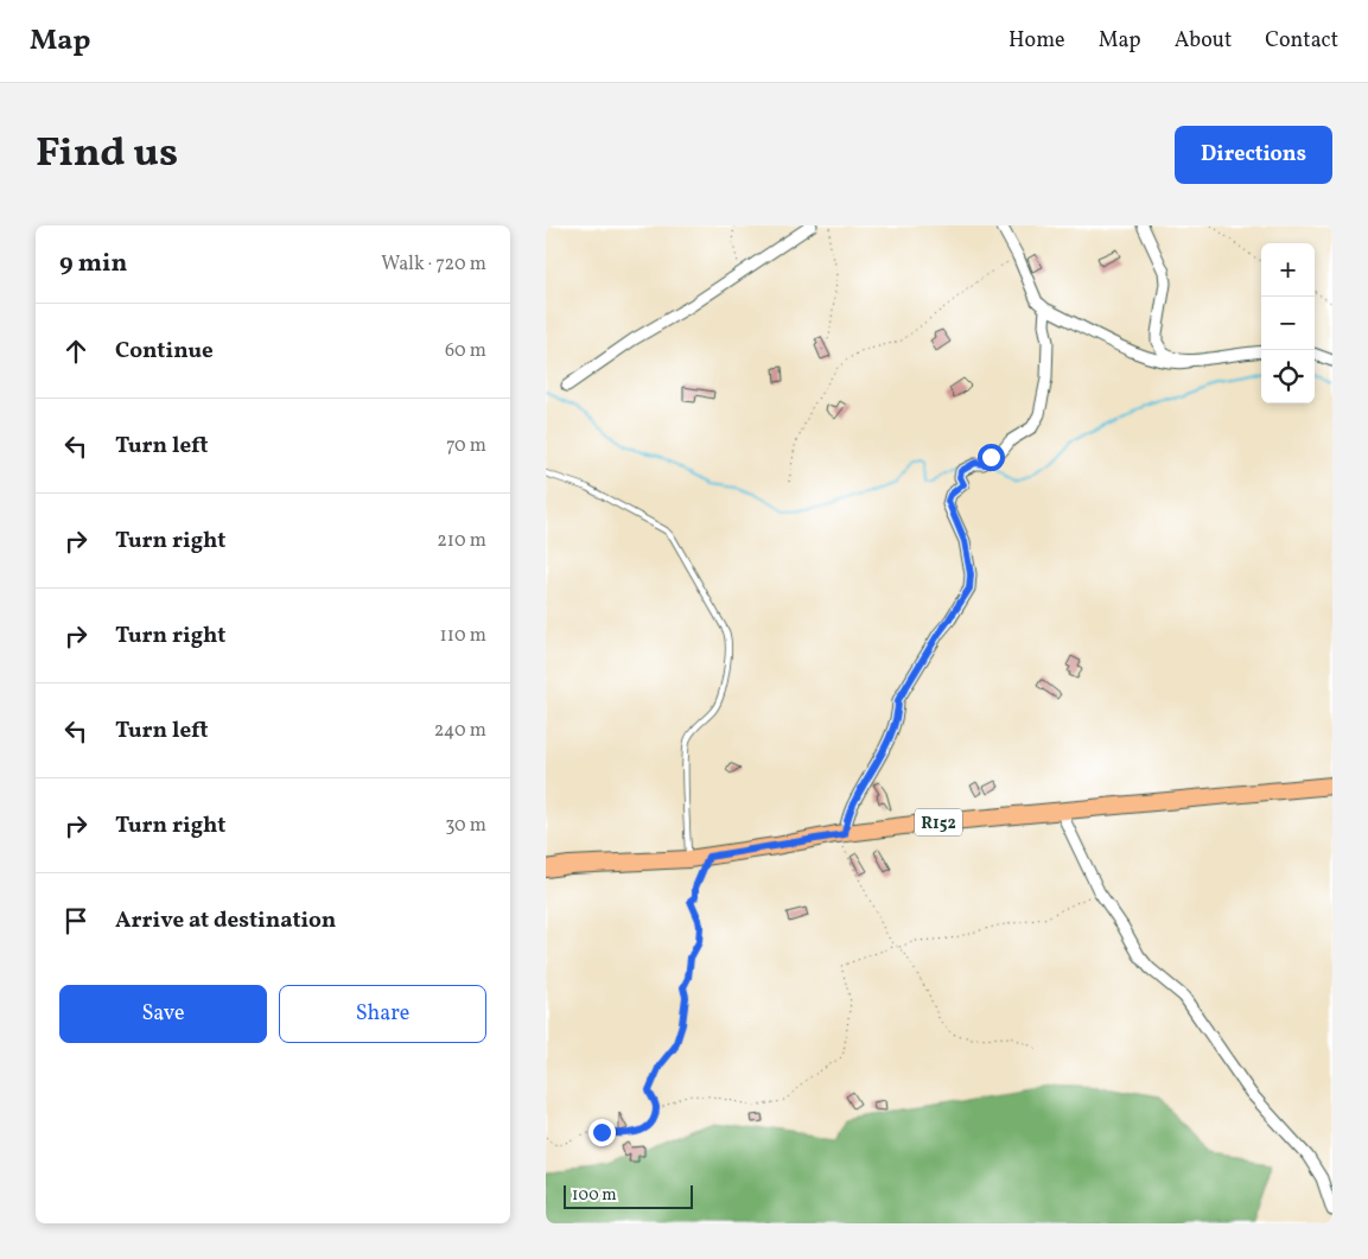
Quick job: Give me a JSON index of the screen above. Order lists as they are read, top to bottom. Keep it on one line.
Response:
{"streets":{"main road":["R152"]},"scale_bar":"100 m","page":{"header":"Map","nav":["Home","Map","About","Contact"],"title":"Find us","buttons":["Directions",["Save","Share"]],"heading":["9 min","Walk · 720 m"],"map_buttons":["+","−"],"list":[["Continue","60 m"],["Turn left","70 m"],["Turn right","210 m"],["Turn right","110 m"],["Turn left","240 m"],["Turn right","30 m"],"Arrive at destination"],"scale":"100 m"}}
